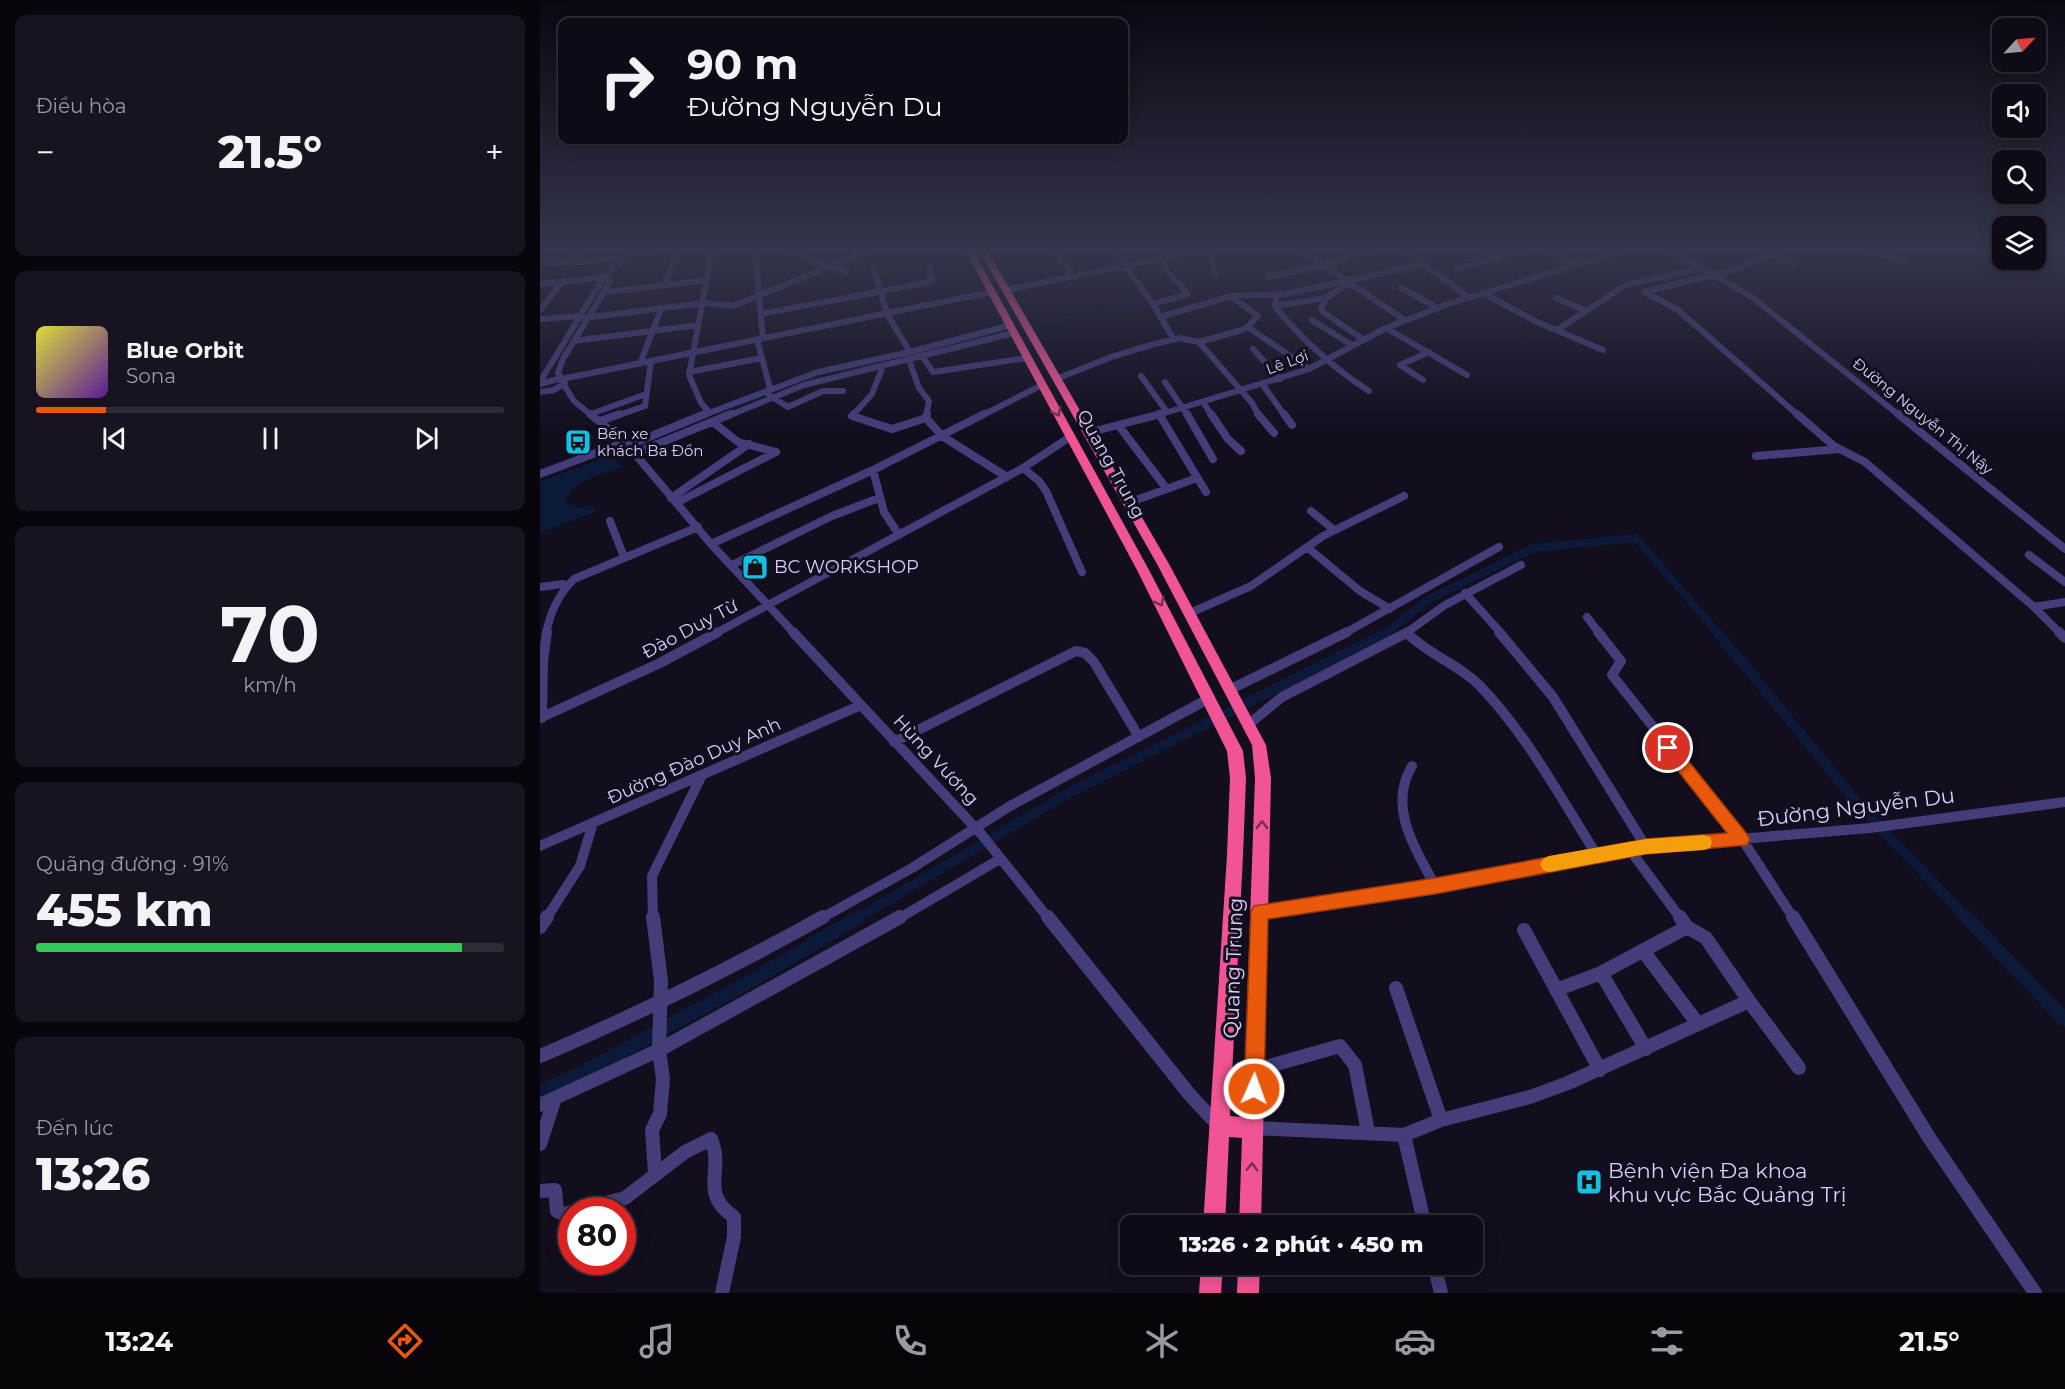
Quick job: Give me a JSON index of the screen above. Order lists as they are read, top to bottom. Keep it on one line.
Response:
{"streets":{"highway":["Quang Trung"],"street":["Lê Lợi","Đường Nguyễn Thị Nậy","Đào Duy Từ","Hùng Vương","Đường Đào Duy Anh","Đường Nguyễn Du"]},"crossings":[["Lê Lợi","Quang Trung"],["Quang Trung","Đào Duy Từ"],["Quang Trung","Hùng Vương"],["Quang Trung","Đường Nguyễn Du"],["Đào Duy Từ","Hùng Vương"],["Hùng Vương","Đường Đào Duy Anh"]],"places":{"bus stop":["Bến xe khách Ba Đồn"],"shop":["BC WORKSHOP"],"hospital":["Bệnh viện Đa khoa khu vực Bắc Quảng Trị"]},"north":"top right","page":{"tile":["Điều hòa",["70","km/h"],["Quãng đường · 91%","455 km"],["Đến lúc","13:26"]],"turn":["90 m","Đường Nguyễn Du"],"heat":["−","21.5°","+"],"song":["Blue Orbit","Sona"],"limit":"80","trip":"13:26 · 2 phút · 450 m","tabs":["13:24","21.5°"]}}
